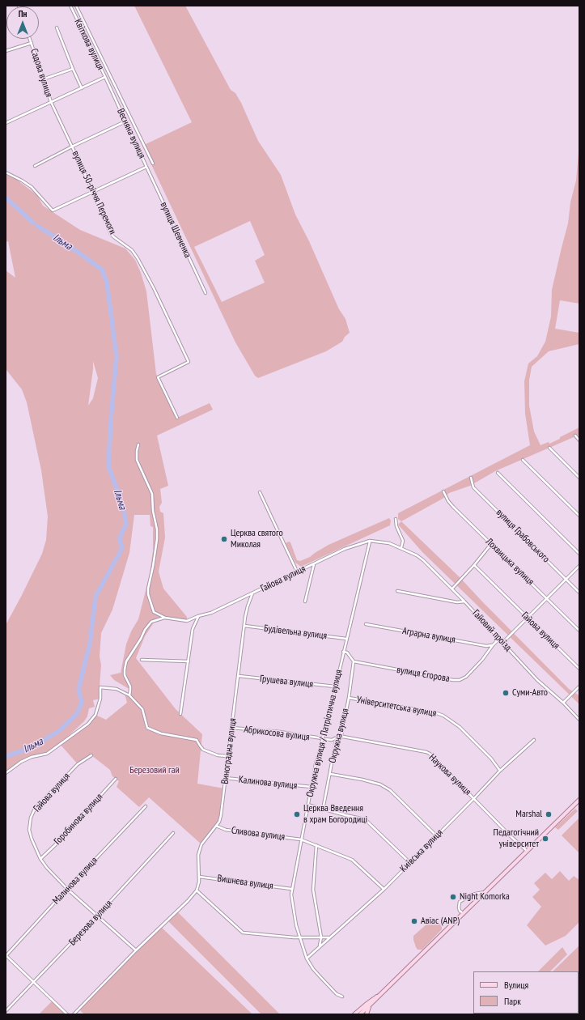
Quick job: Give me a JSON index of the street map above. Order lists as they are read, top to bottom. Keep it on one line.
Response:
{"streets":{"street":["Квіткова вулиця","Садова вулиця","Весняна вулиця","вулиця 50-річчя Перемоги","вулиця Шевченка","вулиця Грабовського","Лохвицька вулиця","Гайова вулиця","Гайовий проїзд","Будівельна вулиця","Аграрна вулиця","вулиця Єгорова","Грушева вулиця","Університетська вулиця","Абрикосова вулиця","Окружна вулиця / Патріотична вулиця","Окружна вулиця","Виноградна вулиця","Наукова вулиця","Калинова вулиця","Горобинова вулиця","Сливова вулиця","Київська вулиця","Малинова вулиця","Вишнева вулиця","Березова вулиця"]},"crossings":[["Квіткова вулиця","Садова вулиця"],["Квіткова вулиця","Весняна вулиця"],["Квіткова вулиця","вулиця 50-річчя Перемоги"],["Садова вулиця","вулиця 50-річчя Перемоги"],["Весняна вулиця","вулиця 50-річчя Перемоги"],["Весняна вулиця","вулиця Шевченка"],["Гайова вулиця","Гайовий проїзд"],["Гайова вулиця","Окружна вулиця / Патріотична вулиця"],["Гайова вулиця","Виноградна вулиця"],["Гайова вулиця","Горобинова вулиця"],["Гайовий проїзд","вулиця Єгорова"],["Будівельна вулиця","Окружна вулиця / Патріотична вулиця"],["Будівельна вулиця","Виноградна вулиця"],["Аграрна вулиця","вулиця Єгорова"],["вулиця Єгорова","Окружна вулиця"],["Грушева вулиця","Окружна вулиця / Патріотична вулиця"],["Грушева вулиця","Виноградна вулиця"],["Університетська вулиця","Окружна вулиця"],["Університетська вулиця","Київська вулиця"],["Абрикосова вулиця","Окружна вулиця / Патріотична вулиця"],["Абрикосова вулиця","Окружна вулиця"],["Абрикосова вулиця","Виноградна вулиця"],["Абрикосова вулиця","Наукова вулиця"],["Окружна вулиця / Патріотична вулиця","Калинова вулиця"],["Окружна вулиця / Патріотична вулиця","Сливова вулиця"],["Окружна вулиця / Патріотична вулиця","Київська вулиця"],["Окружна вулиця / Патріотична вулиця","Вишнева вулиця"],["Окружна вулиця","Наукова вулиця"],["Виноградна вулиця","Калинова вулиця"],["Виноградна вулиця","Сливова вулиця"],["Виноградна вулиця","Вишнева вулиця"],["Наукова вулиця","Київська вулиця"],["Сливова вулиця","Київська вулиця"]],"water":["Ільма"],"parks":["Березовий гай"],"places":["Церква святого Миколая","Суми-Авто","Церква Введення в храм Богородиці","Marshal","Педагогічний університет","Night Komorka","Авіас (ANP)"],"legend":["Вулиця","Парк"],"north":"top"}
